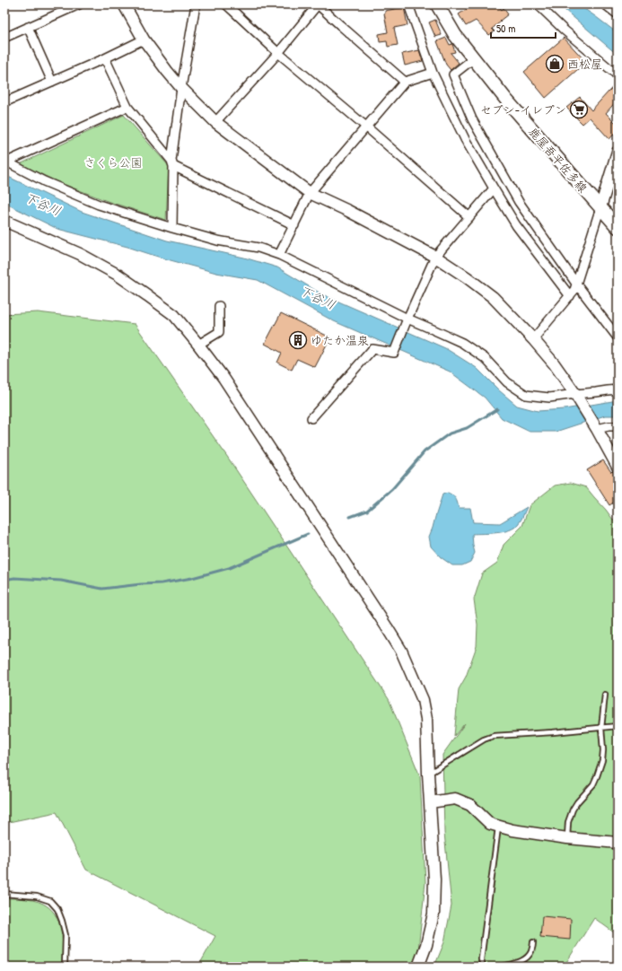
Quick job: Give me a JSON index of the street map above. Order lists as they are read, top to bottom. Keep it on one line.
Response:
{"streets":{"main road":["鹿屋吾平佐多線"]},"water":["下谷川"],"parks":["さくら公園"],"places":{"shop":["西松屋"],"supermarket":["セブン-イレブン"],"building":["ゆたか温泉"]},"scale_bar":"50 m"}
